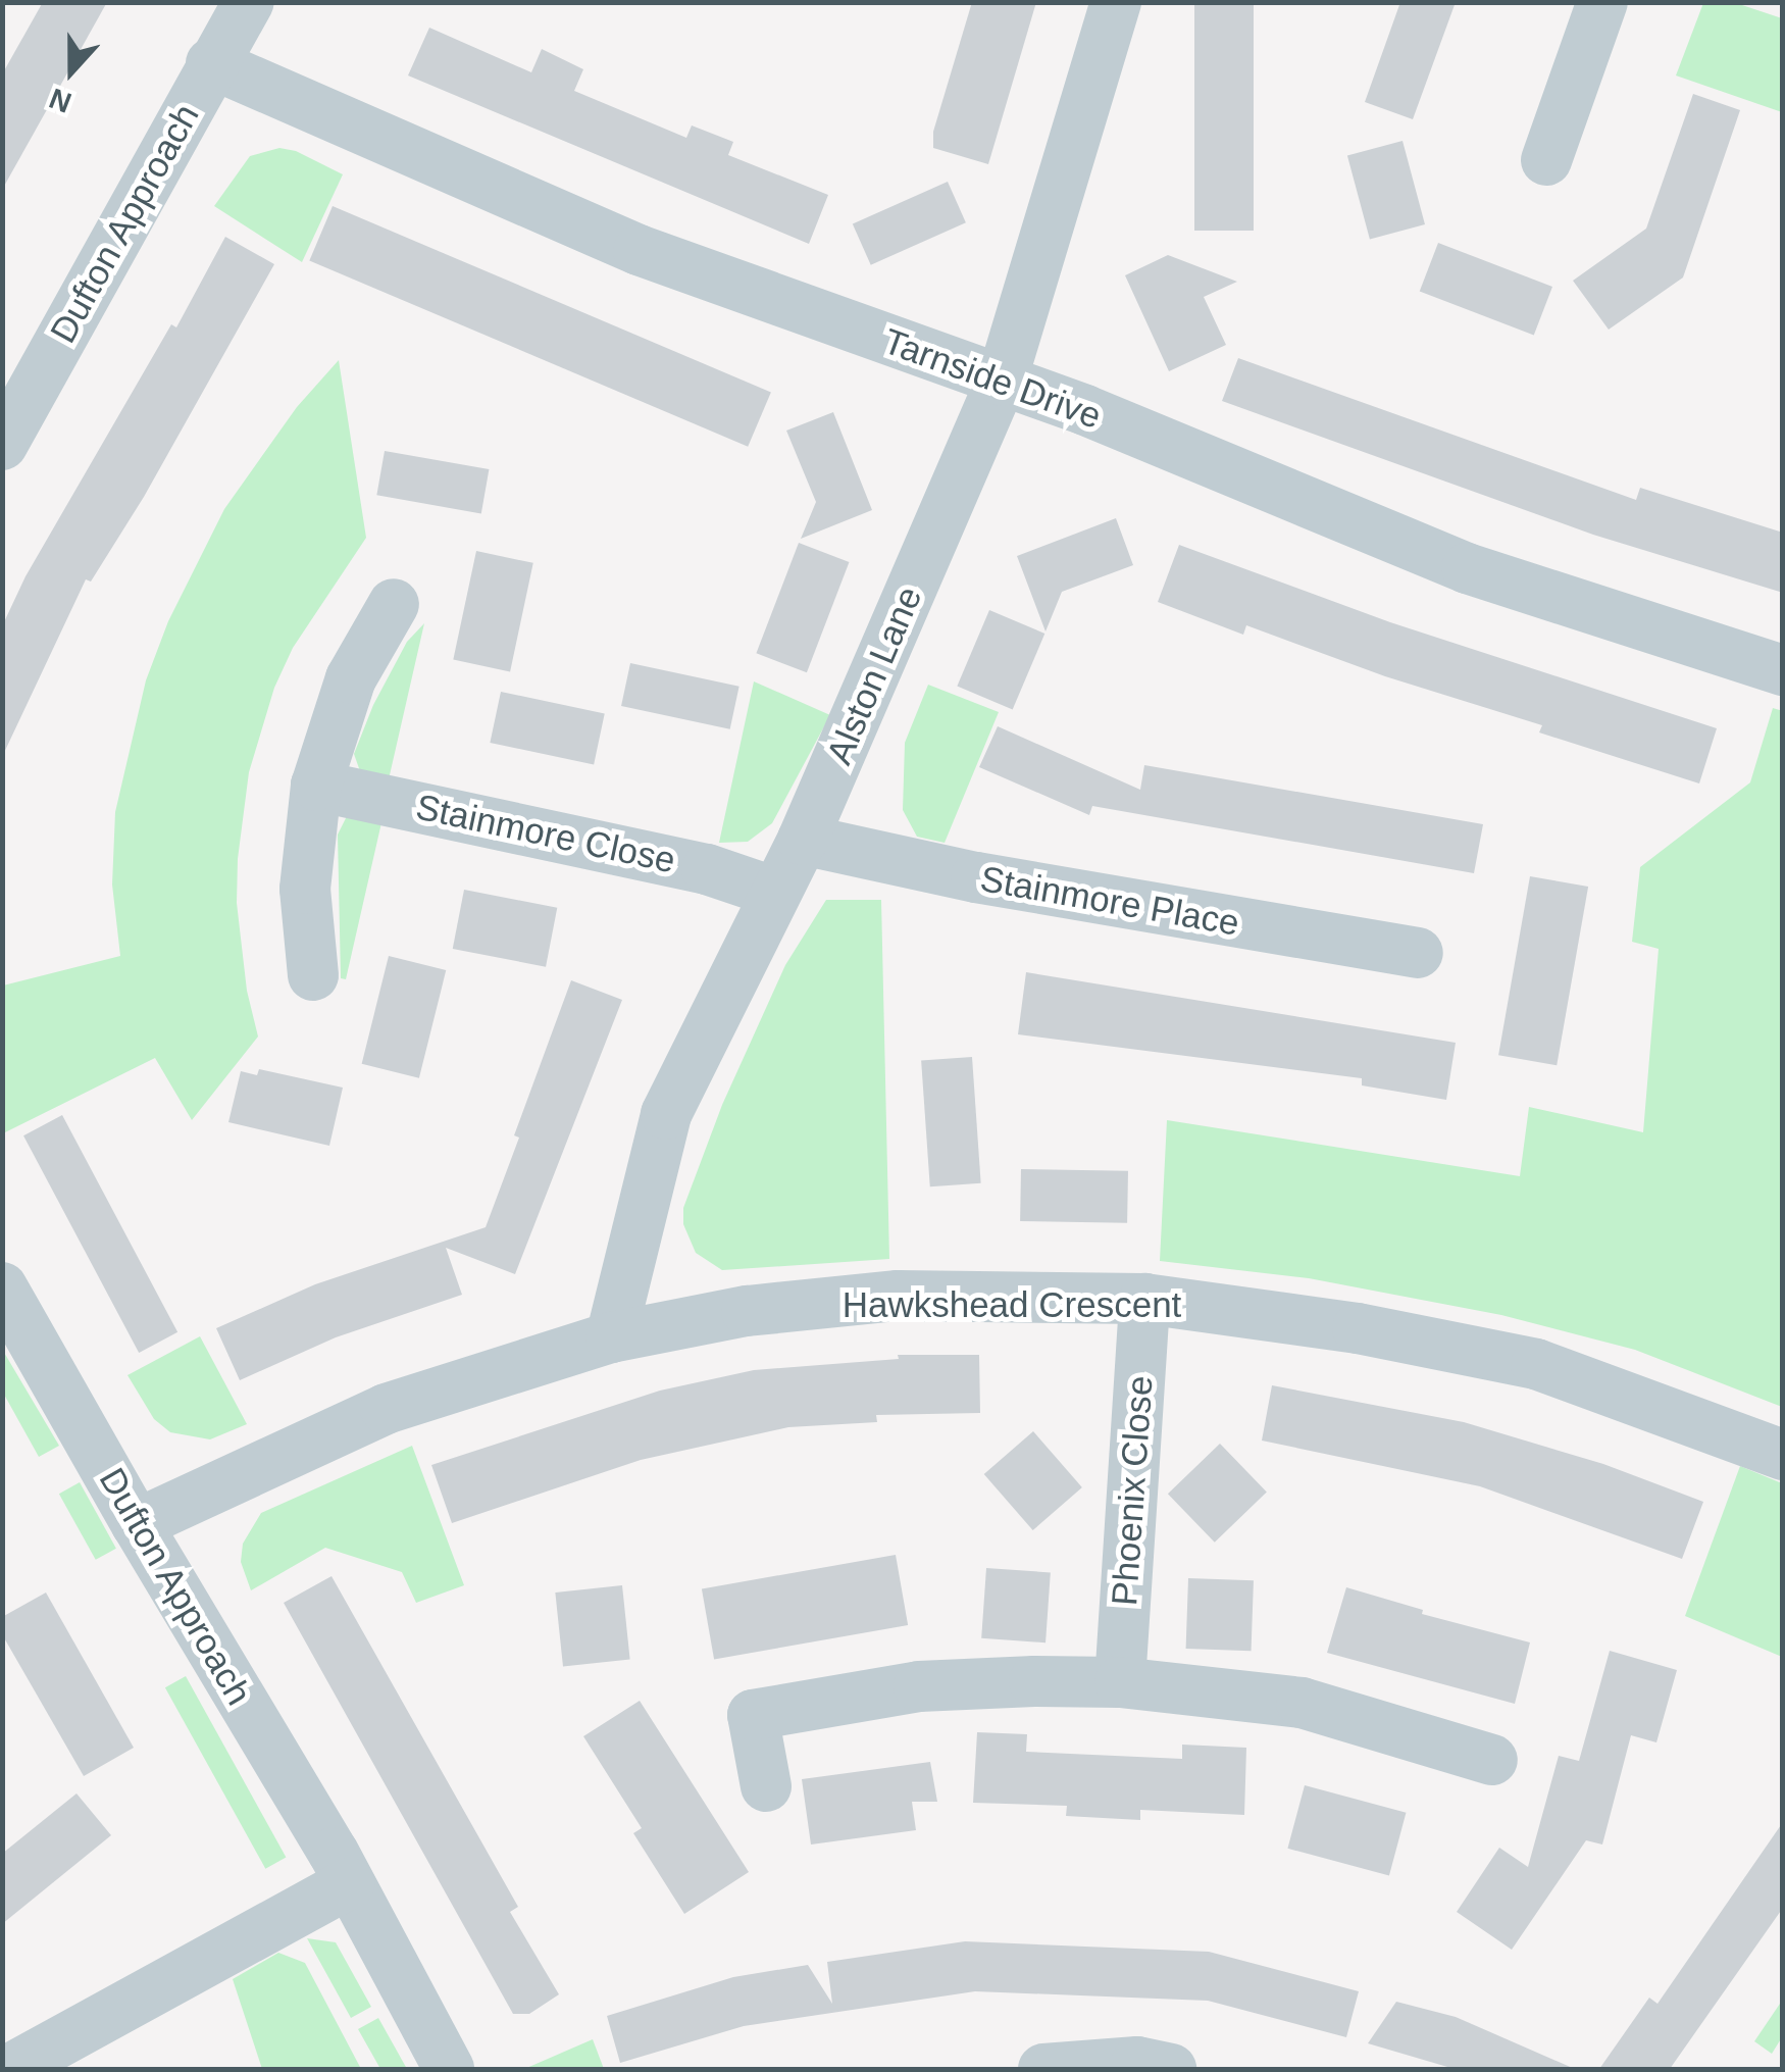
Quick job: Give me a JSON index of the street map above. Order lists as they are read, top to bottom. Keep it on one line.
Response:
{"streets":{"street":["Dufton Approach","Tarnside Drive","Alston Lane","Stainmore Close","Stainmore Place","Hawkshead Crescent","Phoenix Close"]},"crossings":[["Dufton Approach","Tarnside Drive"],["Dufton Approach","Hawkshead Crescent"],["Tarnside Drive","Alston Lane"],["Alston Lane","Stainmore Close"],["Alston Lane","Stainmore Place"],["Alston Lane","Hawkshead Crescent"],["Hawkshead Crescent","Phoenix Close"]],"north":"bottom"}
